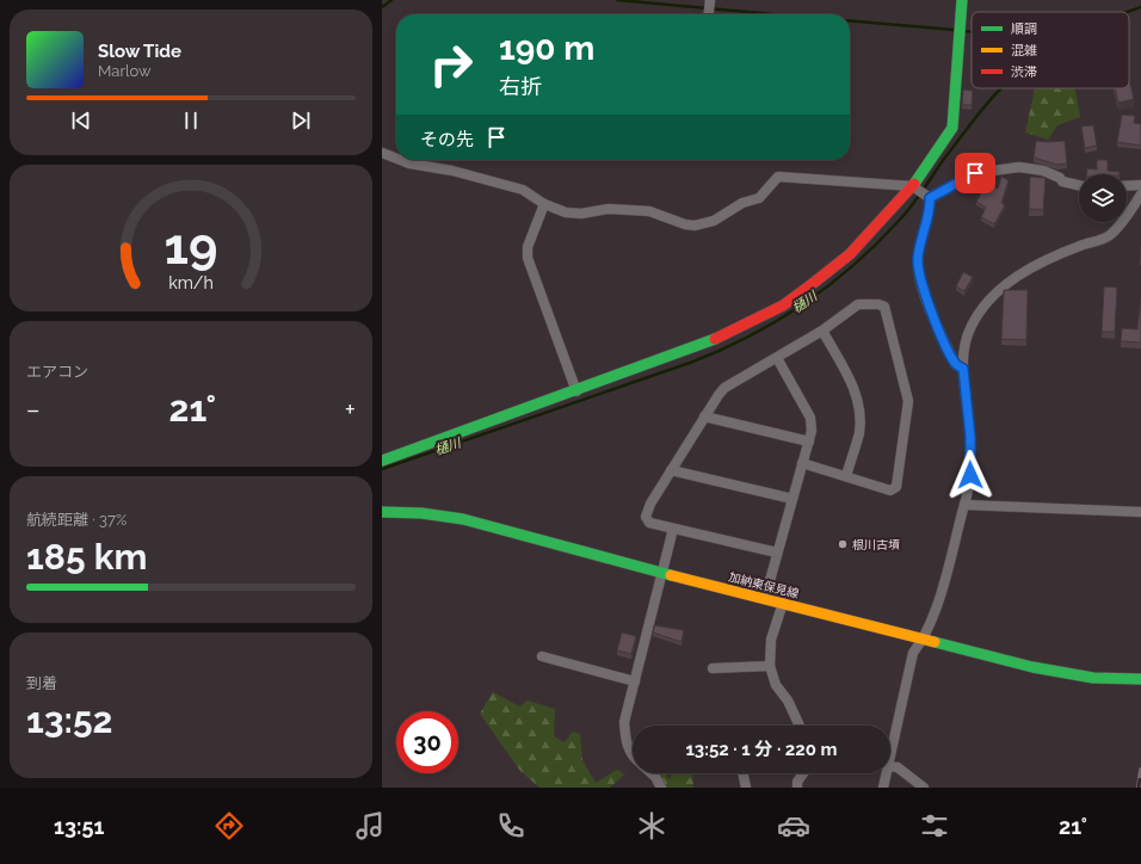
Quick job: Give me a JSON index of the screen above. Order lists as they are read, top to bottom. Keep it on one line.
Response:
{"streets":{"street":["加納東保見線"]},"water":["樋川"],"places":["根川古墳"],"legend":["順調","混雑","渋滞"],"page":{"turn":["190 m","右折"],"song":["Slow Tide","Marlow"],"then":"その先","tile":["エアコン",["航続距離 · 37%","185 km"],["到着","13:52"]],"heat":["−","21°","+"],"limit":"30","trip":"13:52 · 1 分 · 220 m","tabs":["13:51","21°"],"gauge":["19","km/h"]}}
